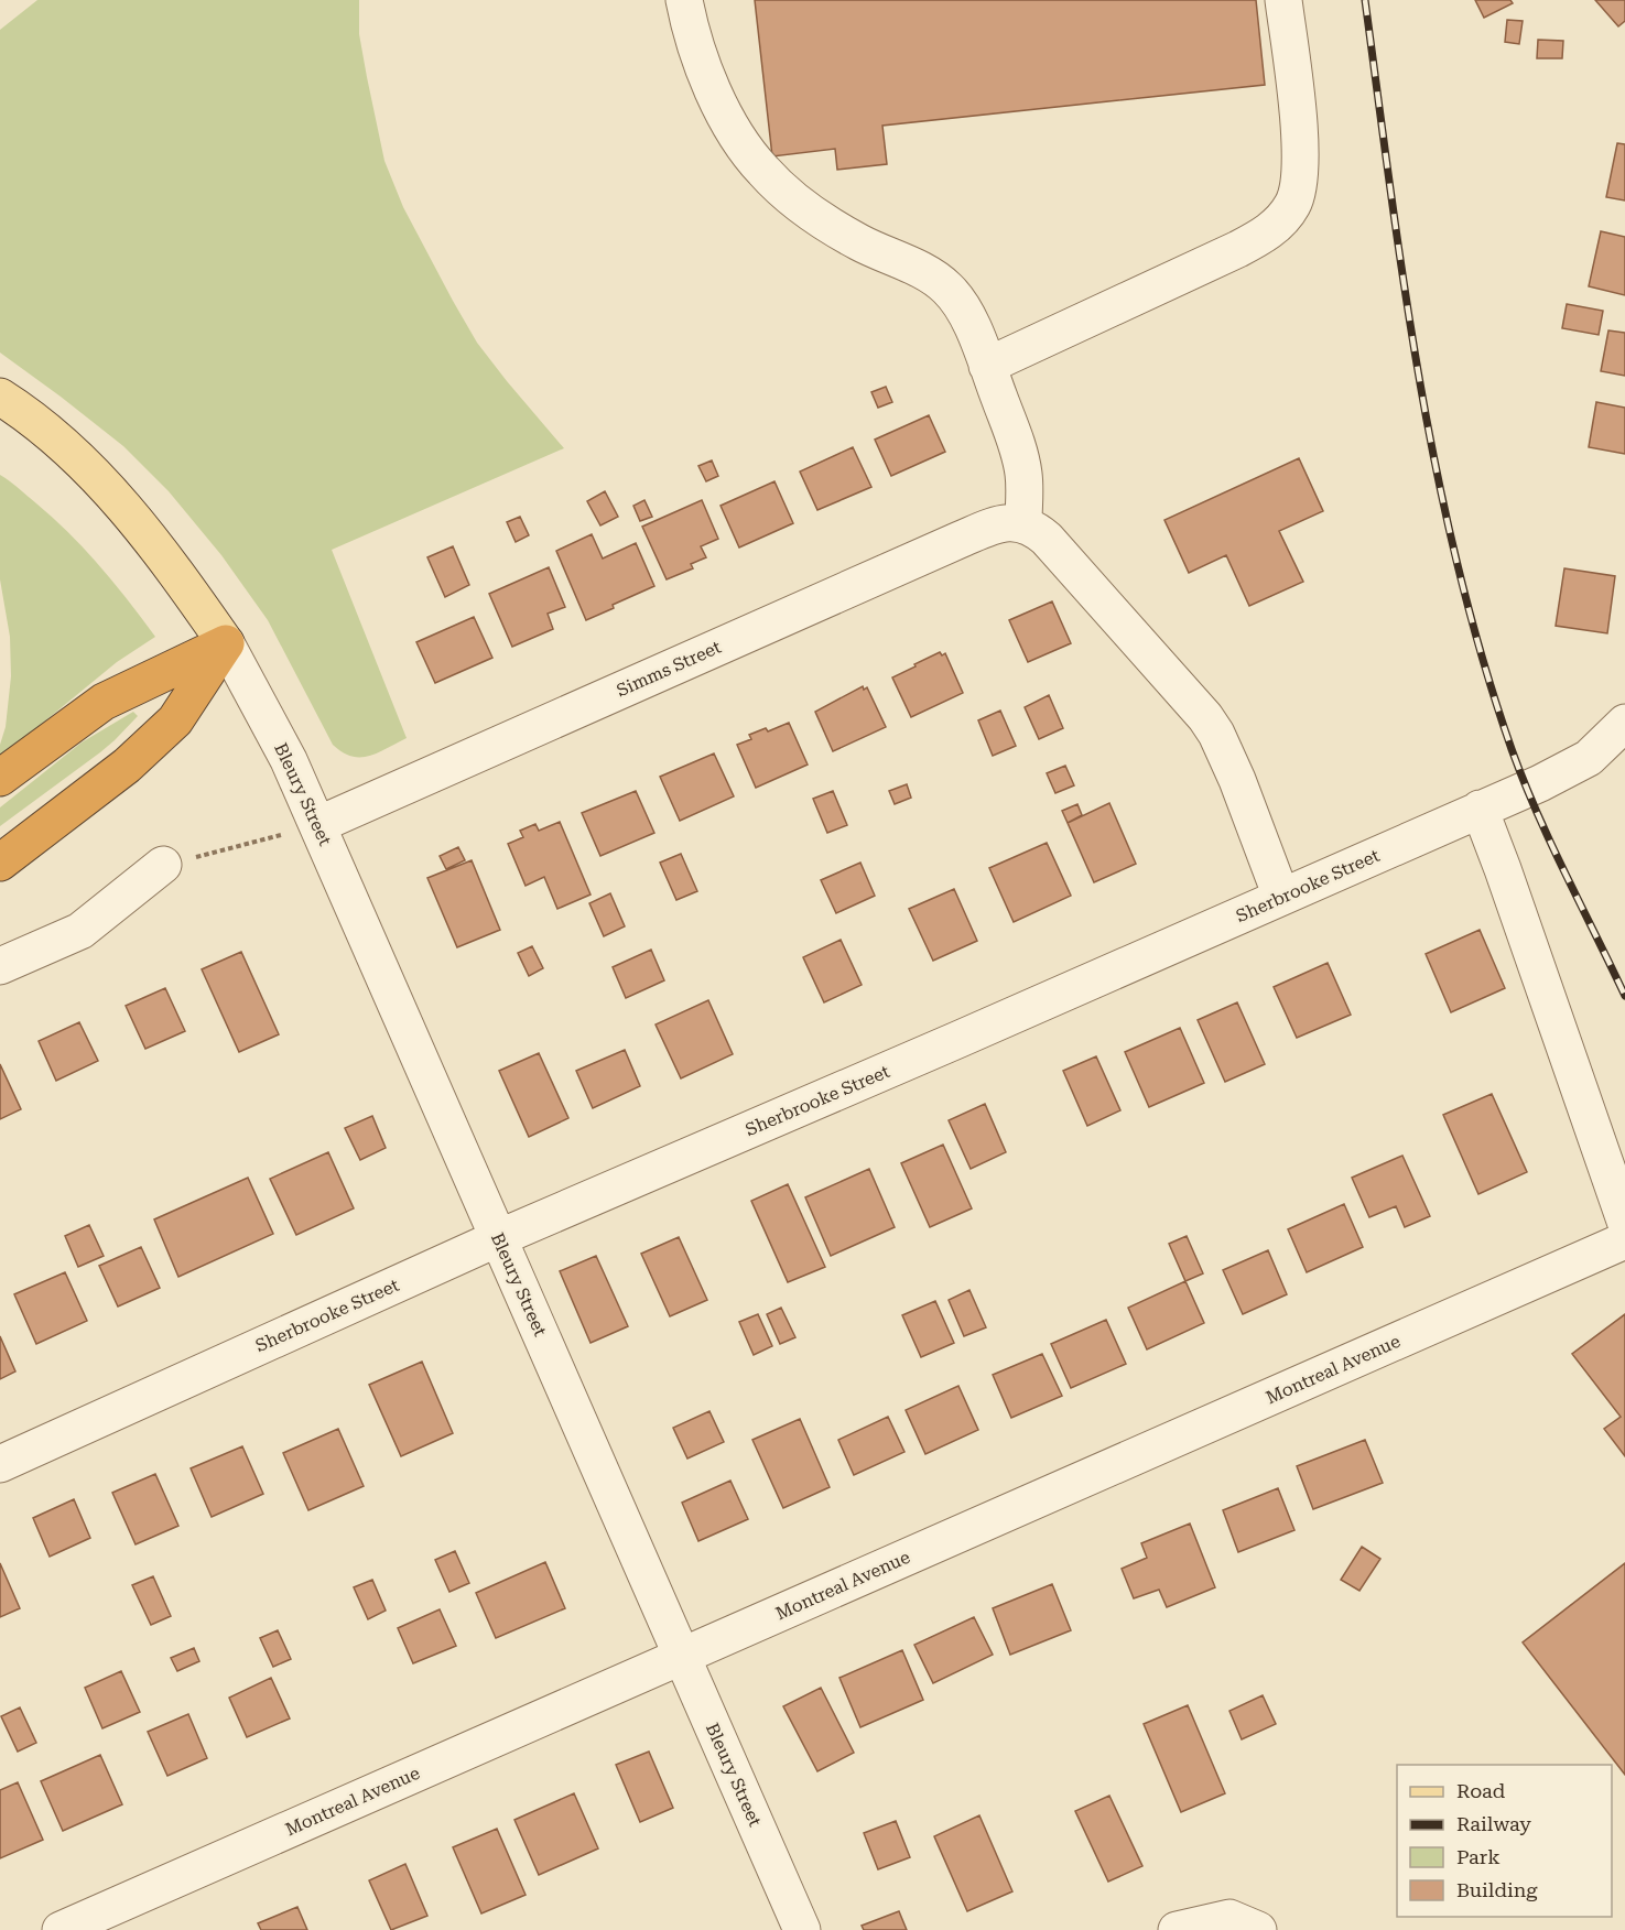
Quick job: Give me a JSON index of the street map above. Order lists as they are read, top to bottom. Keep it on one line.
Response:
{"streets":{"street":["Simms Street","Bleury Street","Sherbrooke Street","Montreal Avenue"]},"crossings":[["Simms Street","Bleury Street"],["Bleury Street","Sherbrooke Street"],["Bleury Street","Montreal Avenue"]],"legend":["Road","Railway","Park","Building"]}
